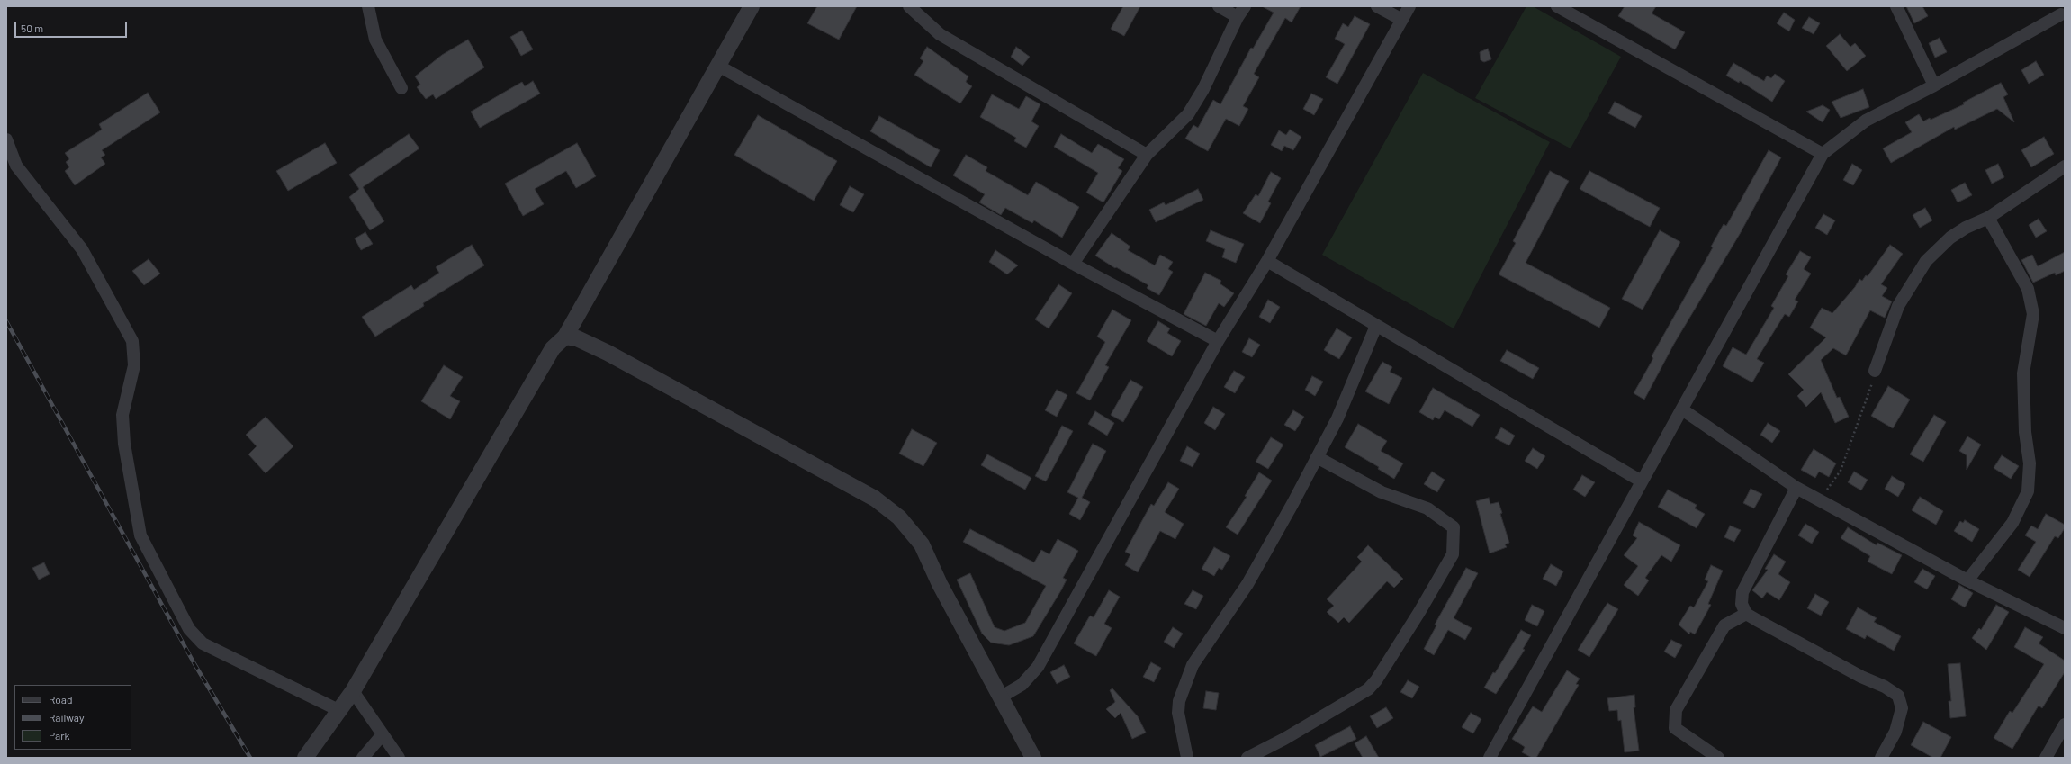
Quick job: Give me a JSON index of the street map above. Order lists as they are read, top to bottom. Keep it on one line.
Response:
{"legend":["Road","Railway","Park"],"scale_bar":"50 m"}
